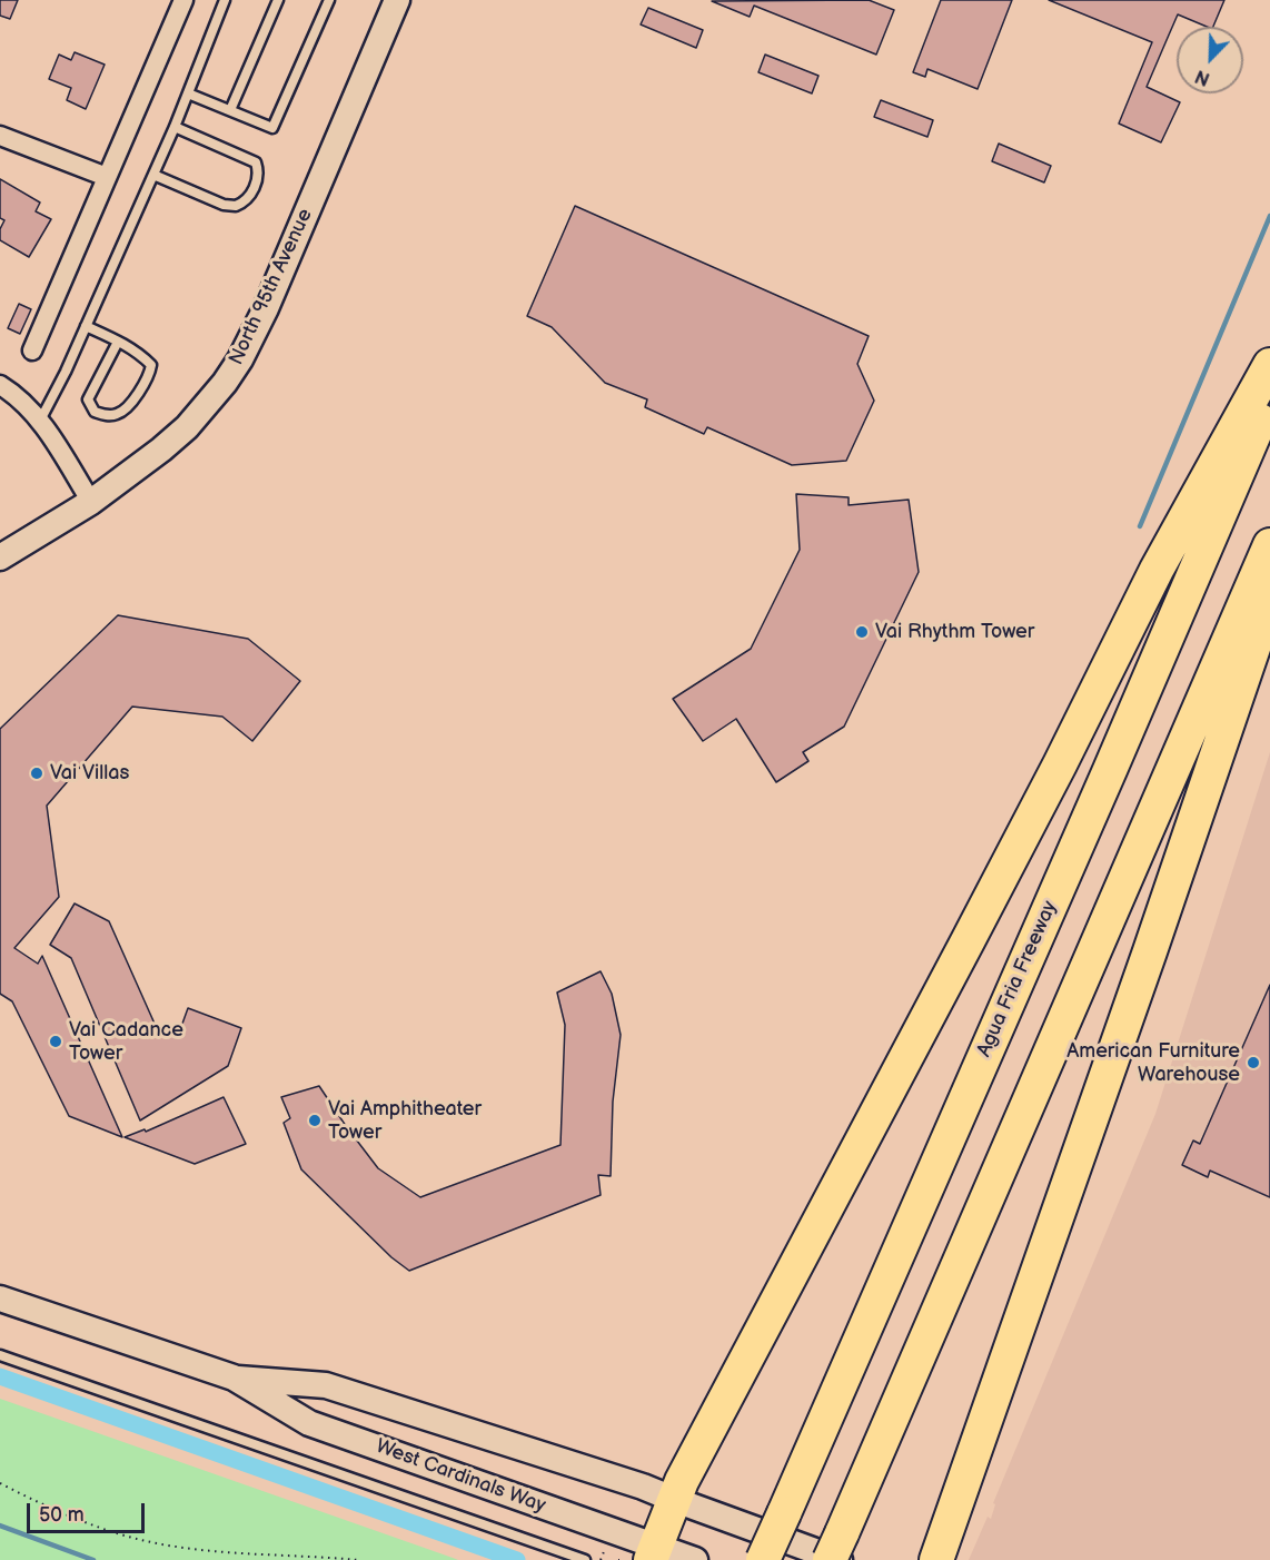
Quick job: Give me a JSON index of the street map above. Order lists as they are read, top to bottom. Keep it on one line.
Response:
{"streets":{"highway":["Agua Fria Freeway"],"main road":["North 95th Avenue","West Cardinals Way"]},"places":["Vai Rhythm Tower","Vai Villas","Vai Cadance Tower","American Furniture Warehouse","Vai Amphitheater Tower"],"scale_bar":"50 m","north":"bottom left"}
